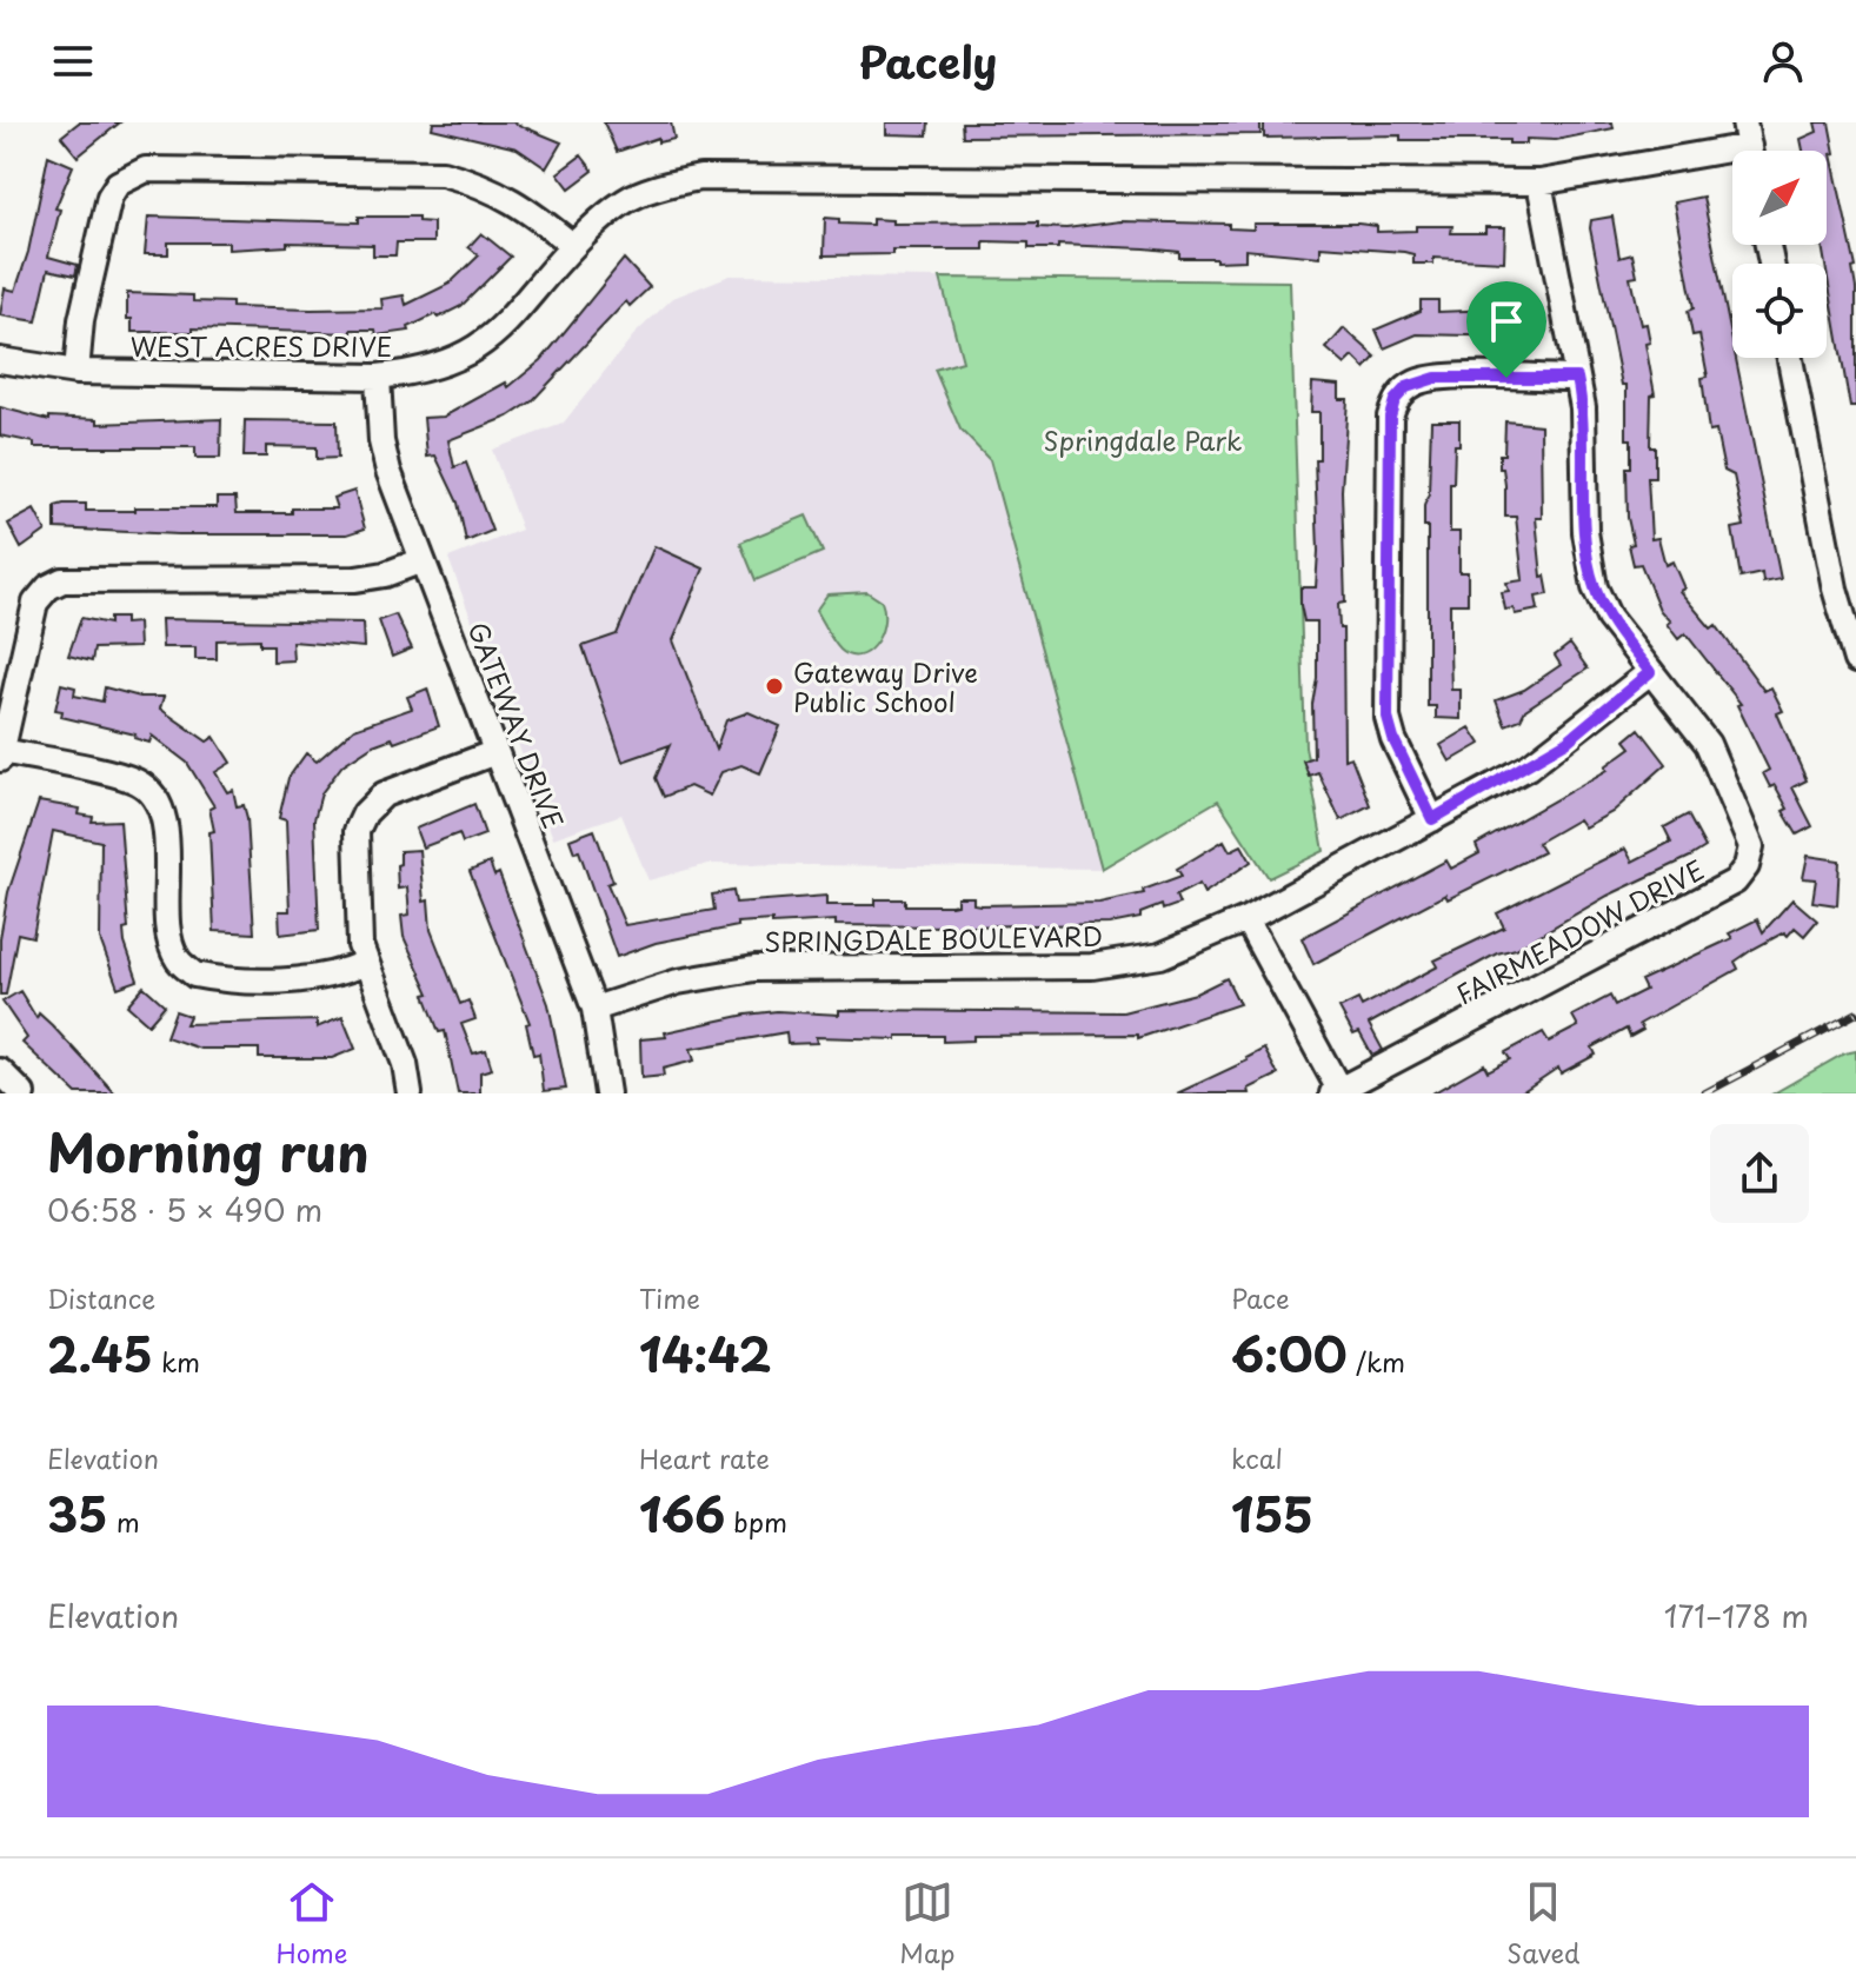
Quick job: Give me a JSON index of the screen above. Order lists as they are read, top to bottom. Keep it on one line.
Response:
{"streets":{"street":["WEST ACRES DRIVE","GATEWAY DRIVE","FAIRMEADOW DRIVE","SPRINGDALE BOULEVARD"]},"crossings":[["WEST ACRES DRIVE","GATEWAY DRIVE"],["WEST ACRES DRIVE","FAIRMEADOW DRIVE"],["GATEWAY DRIVE","SPRINGDALE BOULEVARD"],["FAIRMEADOW DRIVE","SPRINGDALE BOULEVARD"]],"parks":["Springdale Park"],"places":["Gateway Drive Public School"],"north":"top right","page":{"header":"Pacely","heading":["Morning run","06:58 · 5 × 490 m"],"stats":[["Distance","2.45 km"],["Time","14:42"],["Pace","6:00 /km"],["Elevation","35 m"],["Heart rate","166 bpm"],["kcal","155"]],"chart":["Elevation","171–178 m"],"tabs":["Home","Map","Saved"]}}
